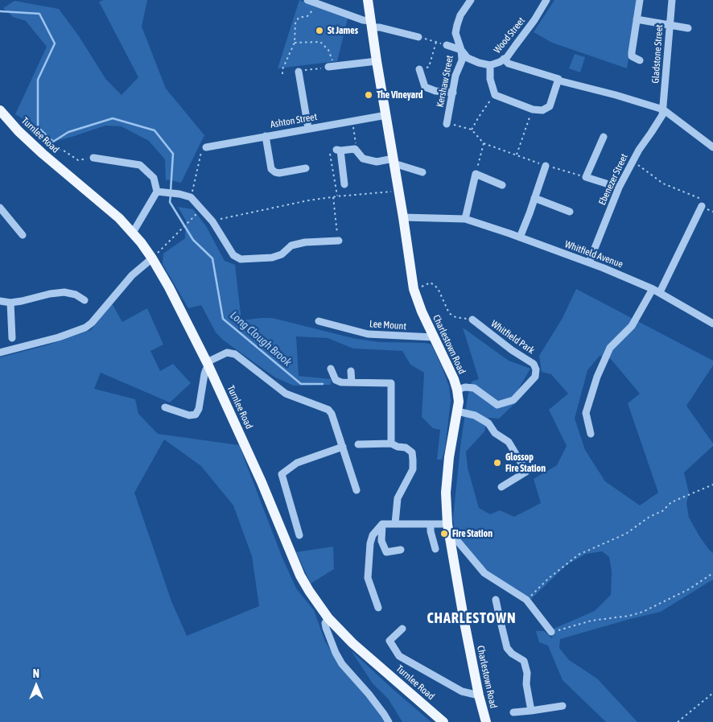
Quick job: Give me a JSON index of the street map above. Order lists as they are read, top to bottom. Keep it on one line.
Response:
{"streets":{"main road":["Turnlee Road","Charlestown Road"],"street":["Wood Street","Gladstone Street","Kershaw Street","Ashton Street","Ebenezer Street","Whitfield Avenue","Lee Mount","Whitfield Park"]},"crossings":[["Gladstone Street","Ebenezer Street"],["Ashton Street","Charlestown Road"],["Ebenezer Street","Whitfield Avenue"],["Whitfield Avenue","Charlestown Road"],["Lee Mount","Charlestown Road"],["Whitfield Park","Charlestown Road"]],"districts":["CHARLESTOWN"],"water":["Long Clough Brook"],"places":["St James","The Vineyard","Glossop Fire Station","Fire Station"],"north":"top"}
